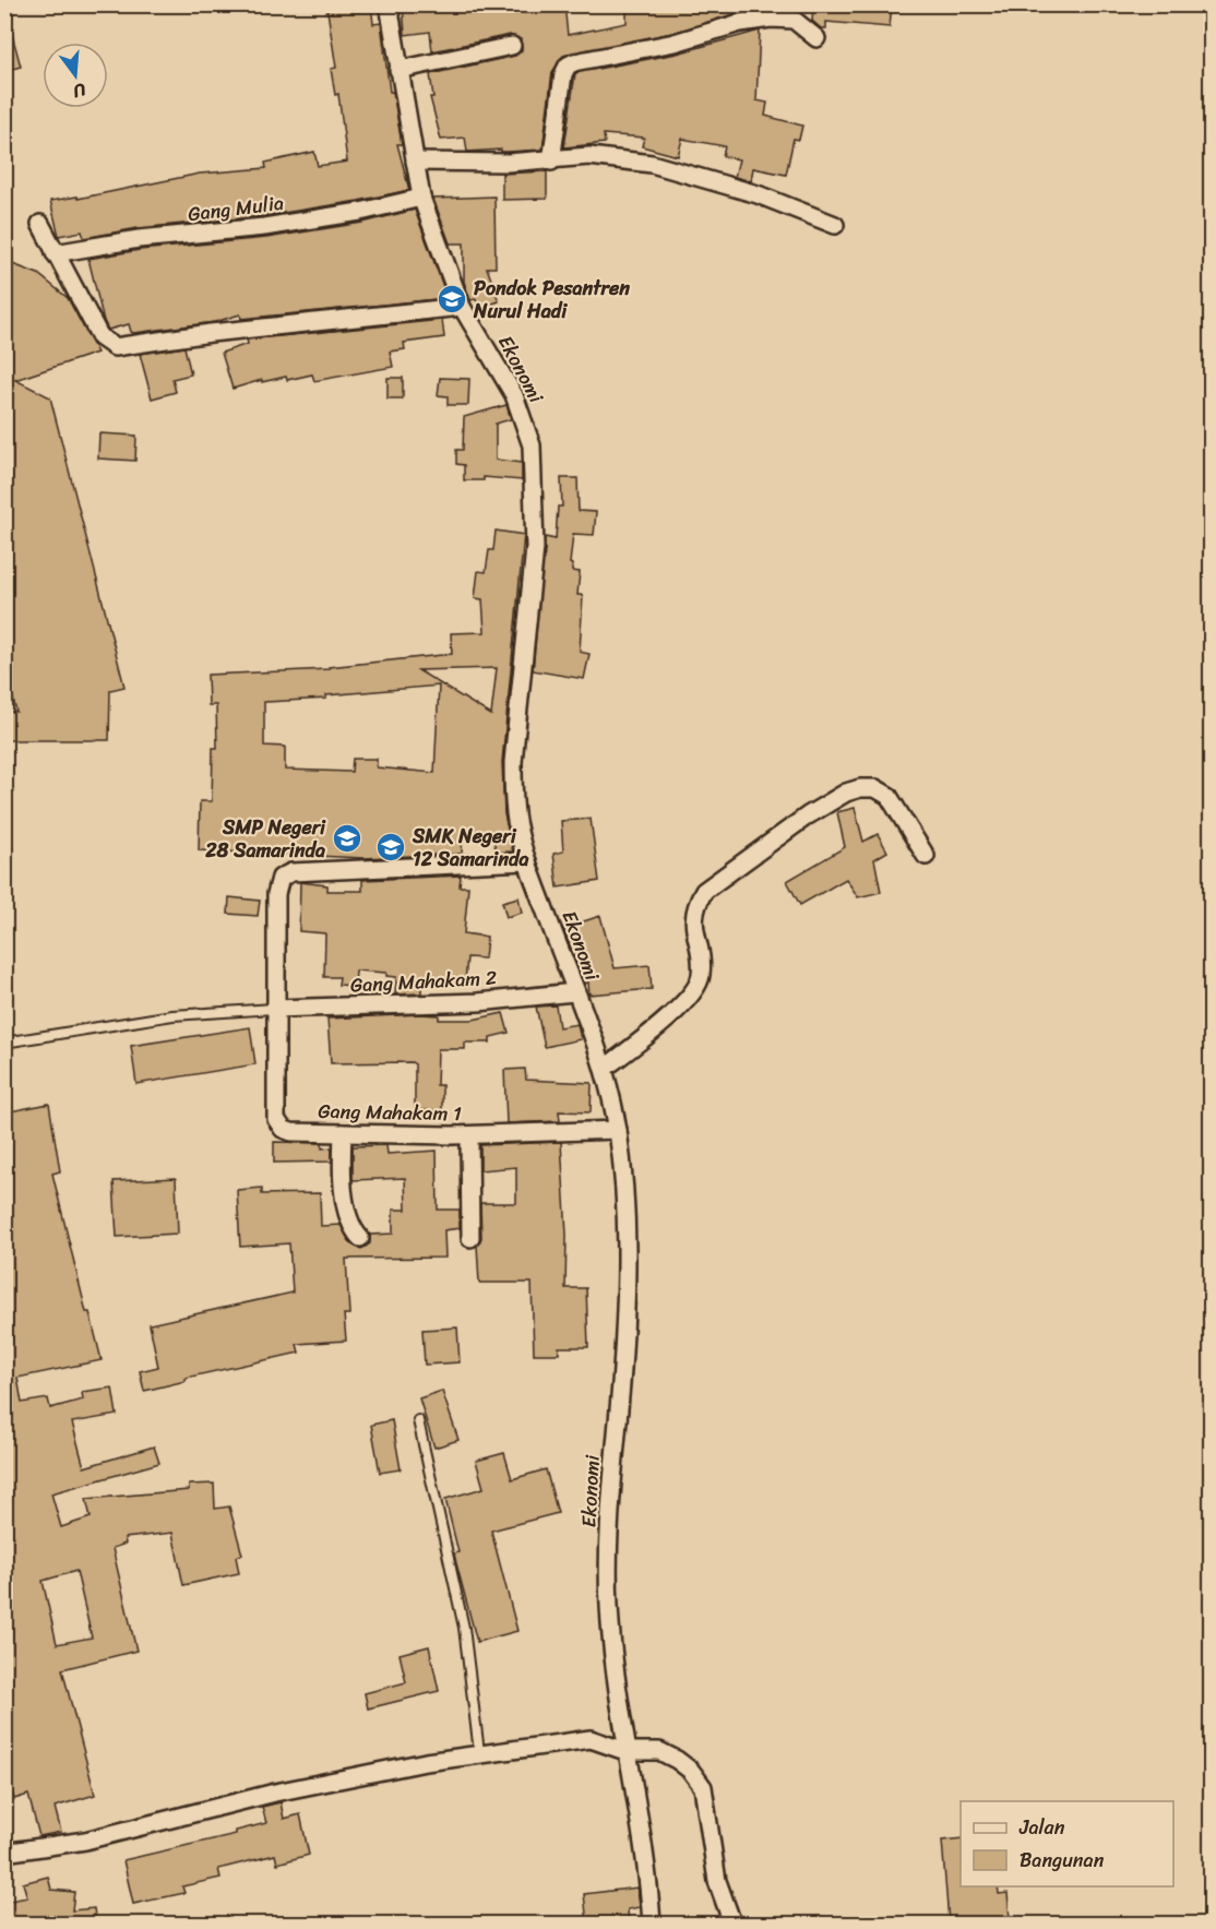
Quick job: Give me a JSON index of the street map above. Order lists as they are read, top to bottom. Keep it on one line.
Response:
{"streets":{"street":["Gang Mulia","Ekonomi","Gang Mahakam 2","Gang Mahakam 1"]},"crossings":[["Gang Mulia","Ekonomi"],["Ekonomi","Gang Mahakam 2"],["Ekonomi","Gang Mahakam 1"],["Gang Mahakam 2","Gang Mahakam 1"]],"places":{"school or university":["Pondok Pesantren Nurul Hadi","SMP Negeri 28 Samarinda","SMK Negeri 12 Samarinda"]},"legend":["Jalan","Bangunan"],"north":"bottom"}
